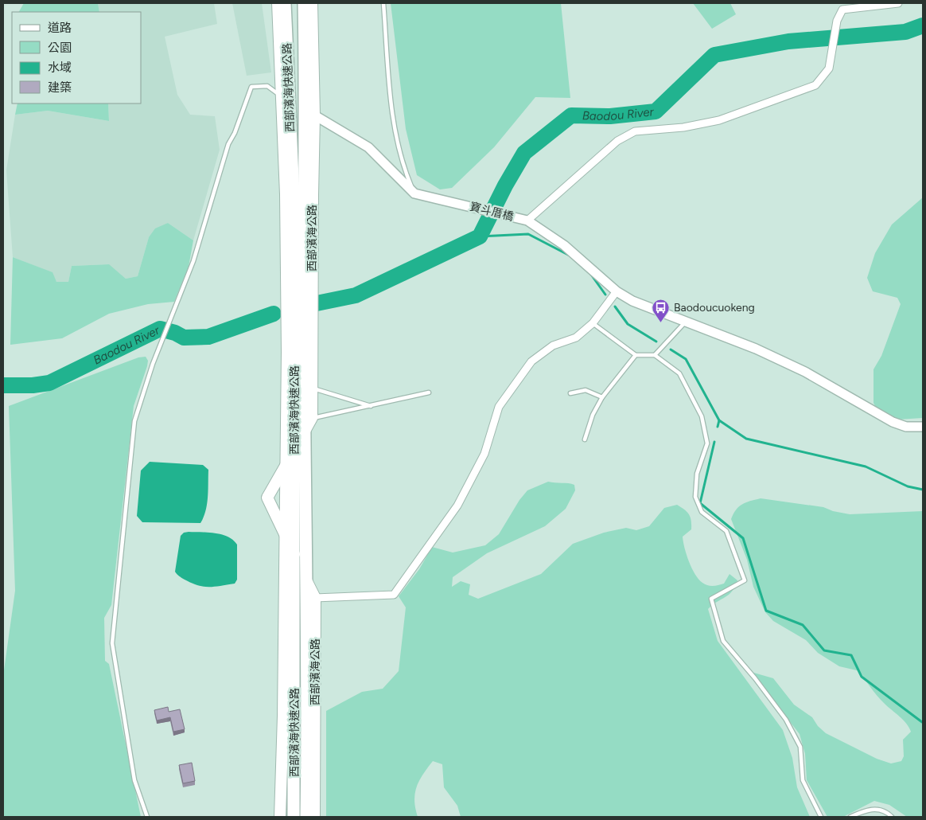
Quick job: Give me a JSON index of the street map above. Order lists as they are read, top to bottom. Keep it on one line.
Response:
{"streets":{"highway":["西部濱海快速公路"],"main road":["西部濱海公路"],"street":["寶斗厝橋"]},"water":["Baodou River"],"places":{"bus stop":["Baodoucuokeng"]},"legend":["道路","公園","水域","建築"]}
